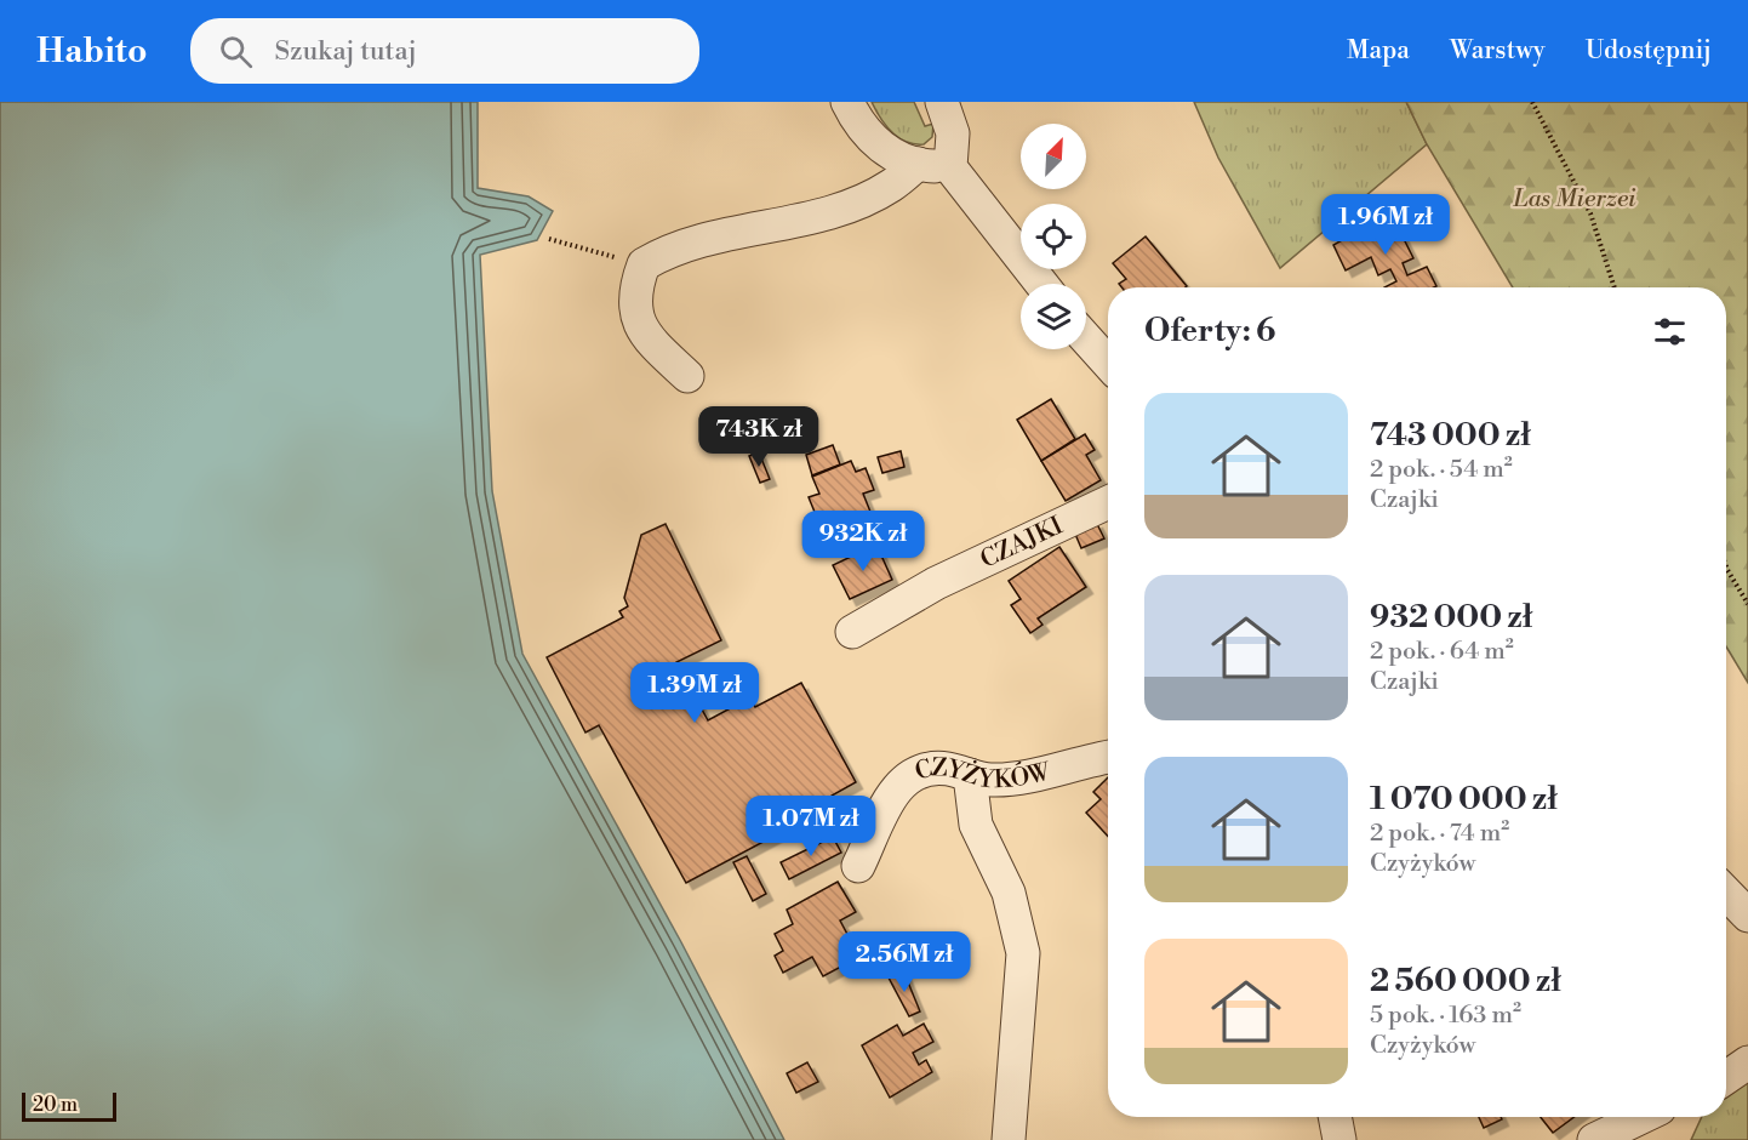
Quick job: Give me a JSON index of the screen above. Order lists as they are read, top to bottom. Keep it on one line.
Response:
{"streets":{"street":["CZAJKI","CZYŻYKÓW"]},"parks":["Las Mierzei"],"scale_bar":"20 m","north":"top right","page":{"header":"Habito","search":"Szukaj tutaj","nav":["Mapa","Warstwy","Udostępnij"],"price":["1.96M zł","743K zł","932K zł","1.39M zł","1.07M zł","2.56M zł"],"heading":"Oferty: 6","list":[{"name":"743 000 zł","note":"2 pok. · 54 m² · Czajki"},{"name":"932 000 zł","note":"2 pok. · 64 m² · Czajki"},{"name":"1 070 000 zł","note":"2 pok. · 74 m² · Czyżyków"},{"name":"2 560 000 zł","note":"5 pok. · 163 m² · Czyżyków"}],"scale":"20 m"}}
